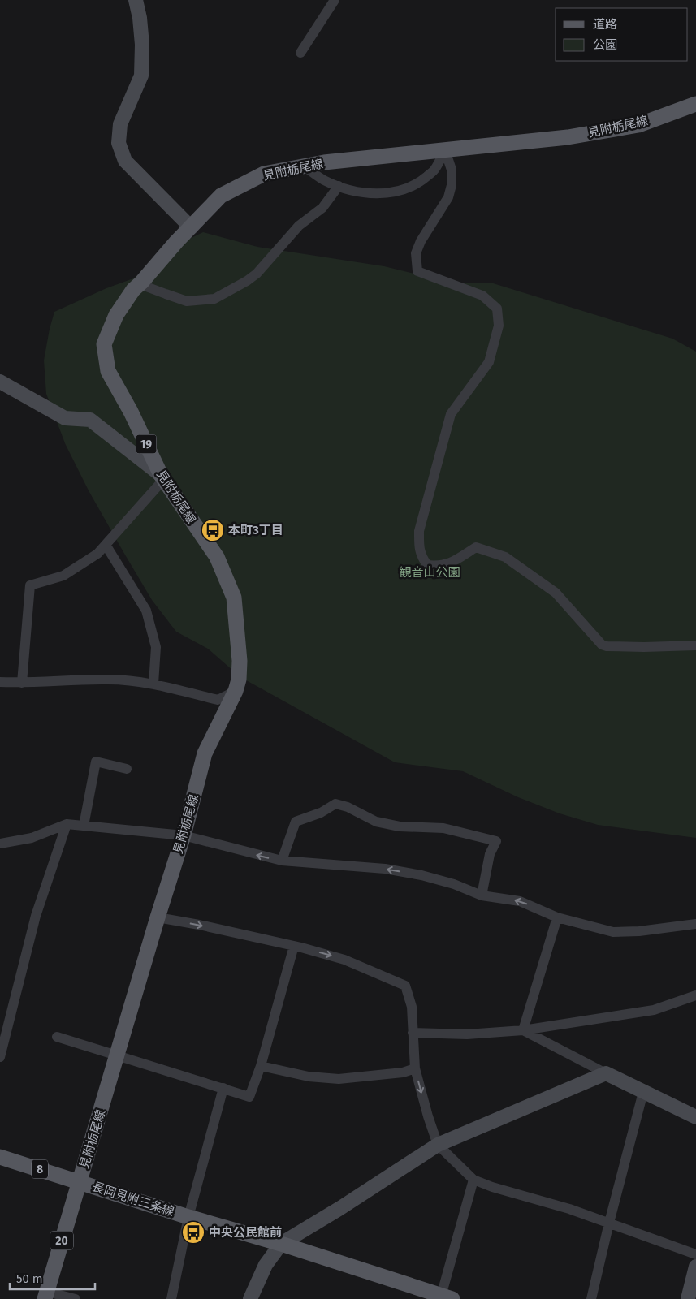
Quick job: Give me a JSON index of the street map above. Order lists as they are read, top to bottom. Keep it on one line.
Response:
{"streets":{"main road":["見附栃尾線","19","8","長岡見附三条線","20"]},"crossings":[["見附栃尾線","長岡見附三条線"],["見附栃尾線","20"],["長岡見附三条線","20"]],"parks":["観音山公園"],"places":{"bus stop":["本町3丁目","中央公民館前"]},"legend":["道路","公園"],"scale_bar":"50 m"}
